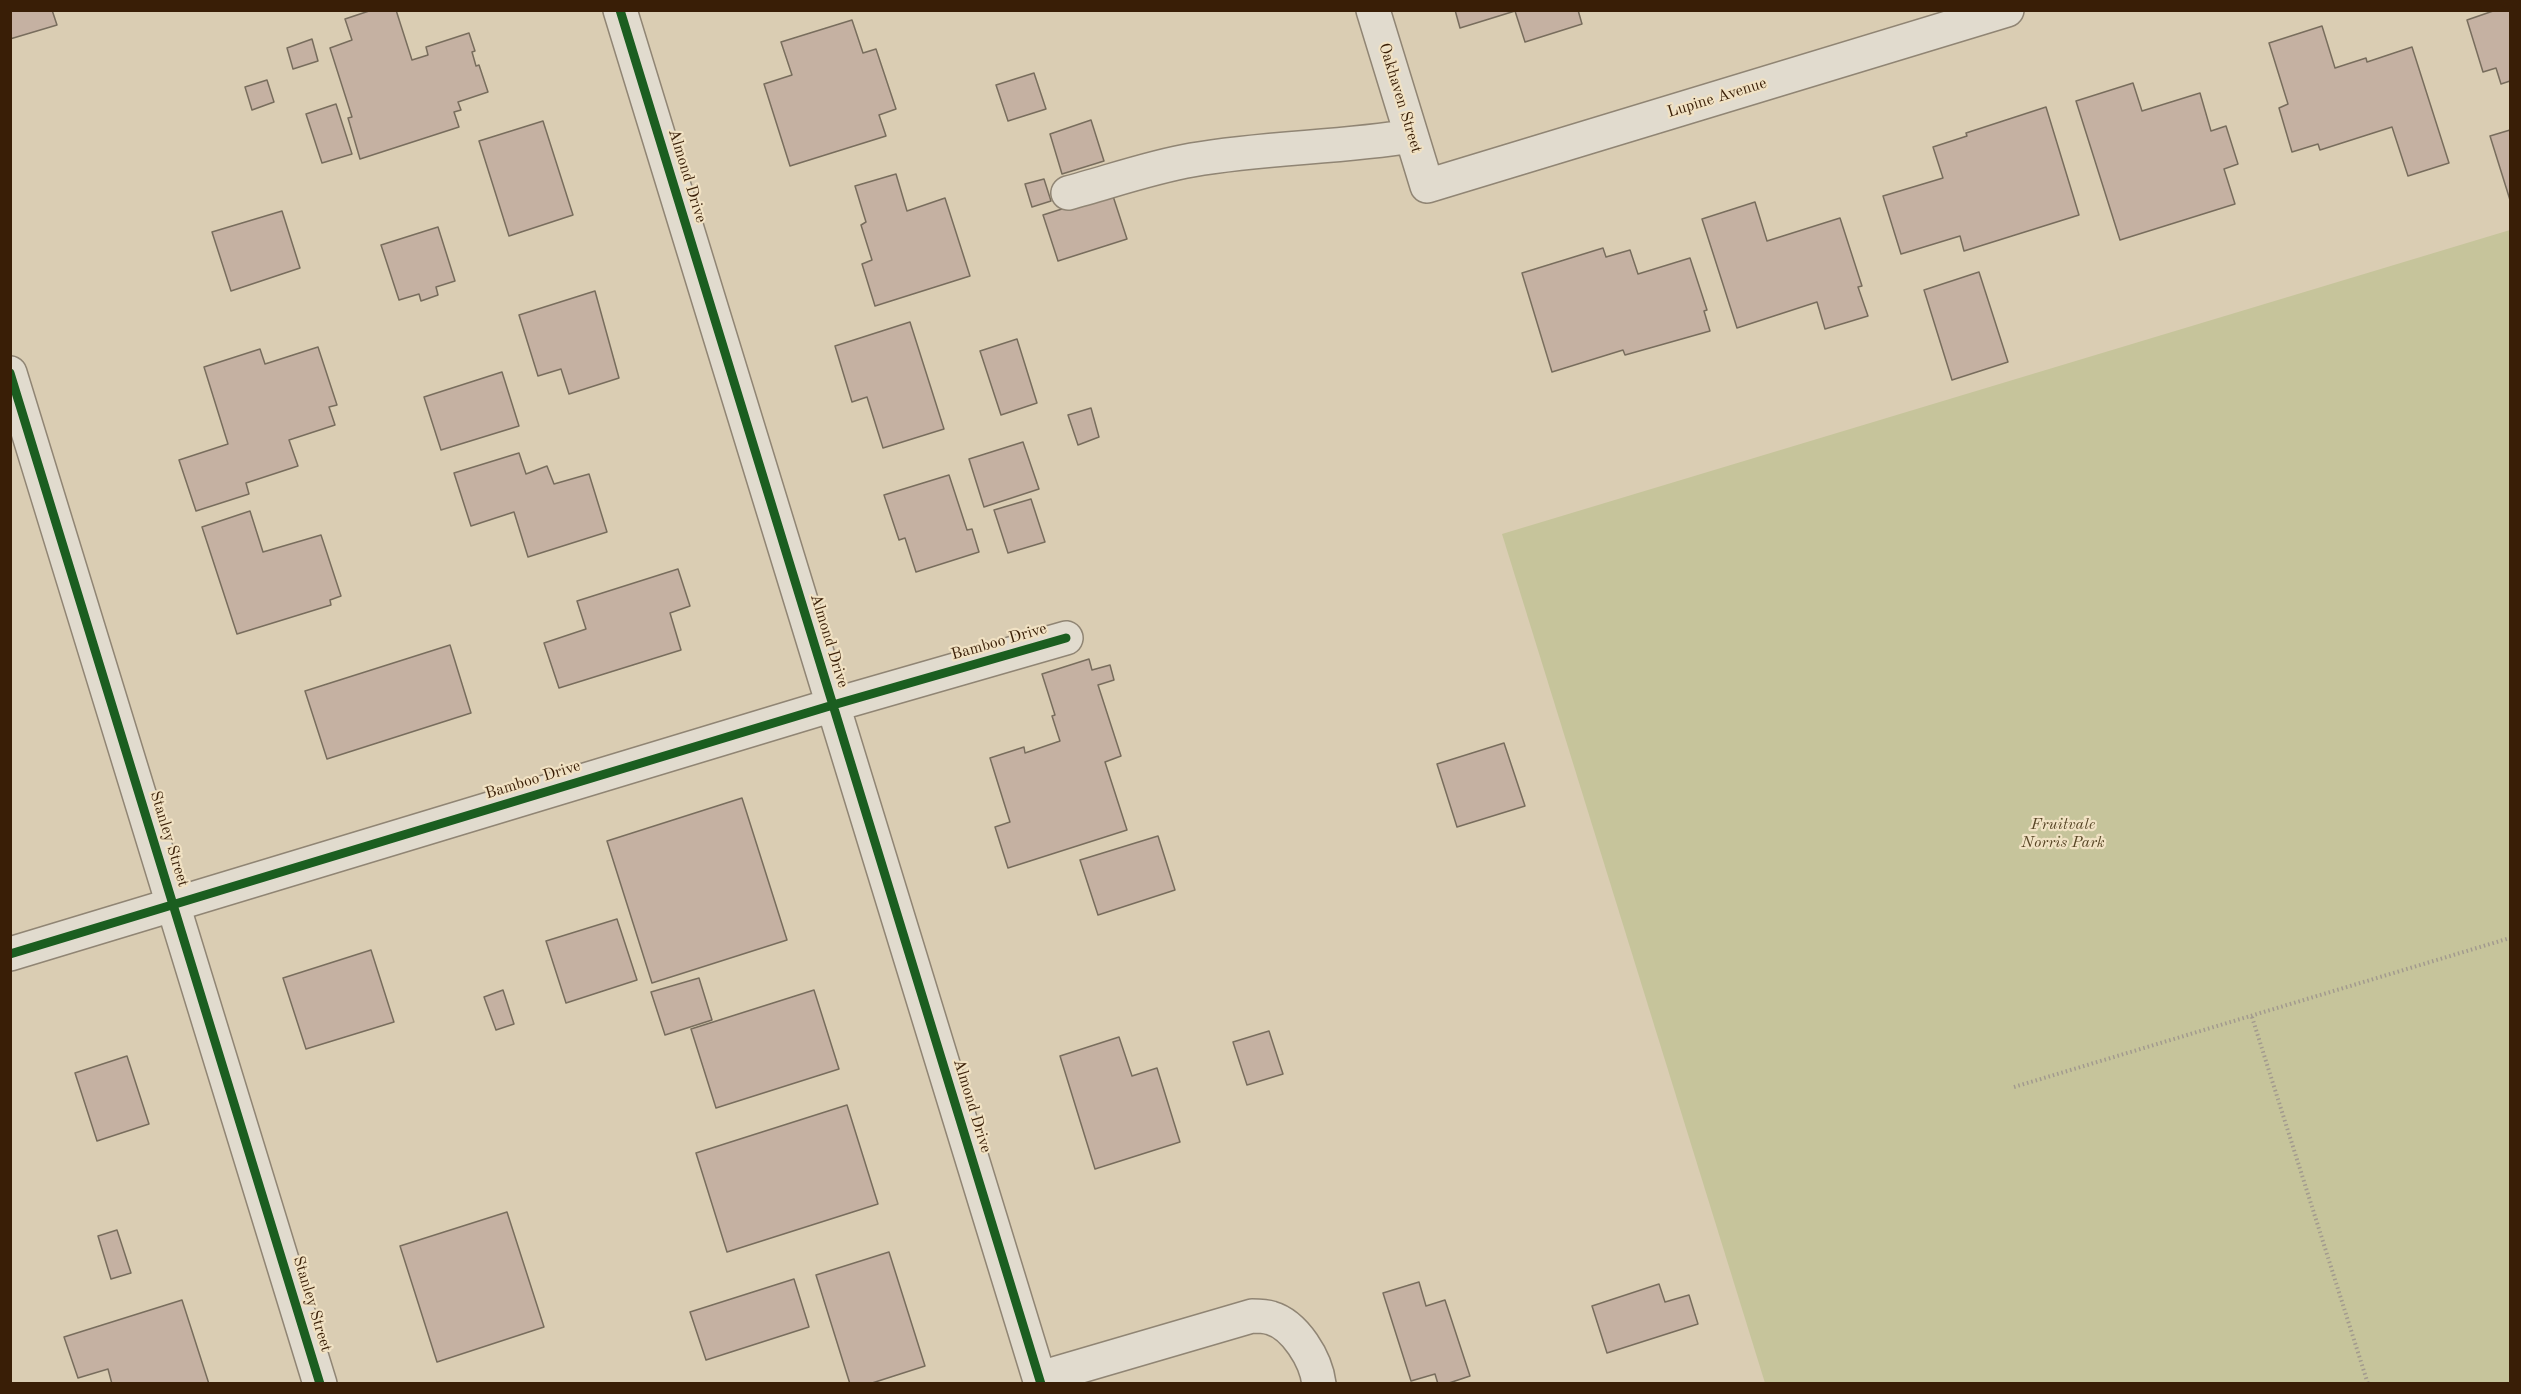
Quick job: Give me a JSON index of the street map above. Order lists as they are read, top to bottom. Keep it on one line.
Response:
{"streets":{"street":["Oakhaven Street","Lupine Avenue","Almond Drive","Bamboo Drive","Stanley Street"]},"crossings":[["Oakhaven Street","Lupine Avenue"],["Almond Drive","Bamboo Drive"],["Bamboo Drive","Stanley Street"]],"parks":["Fruitvale Norris Park"]}
